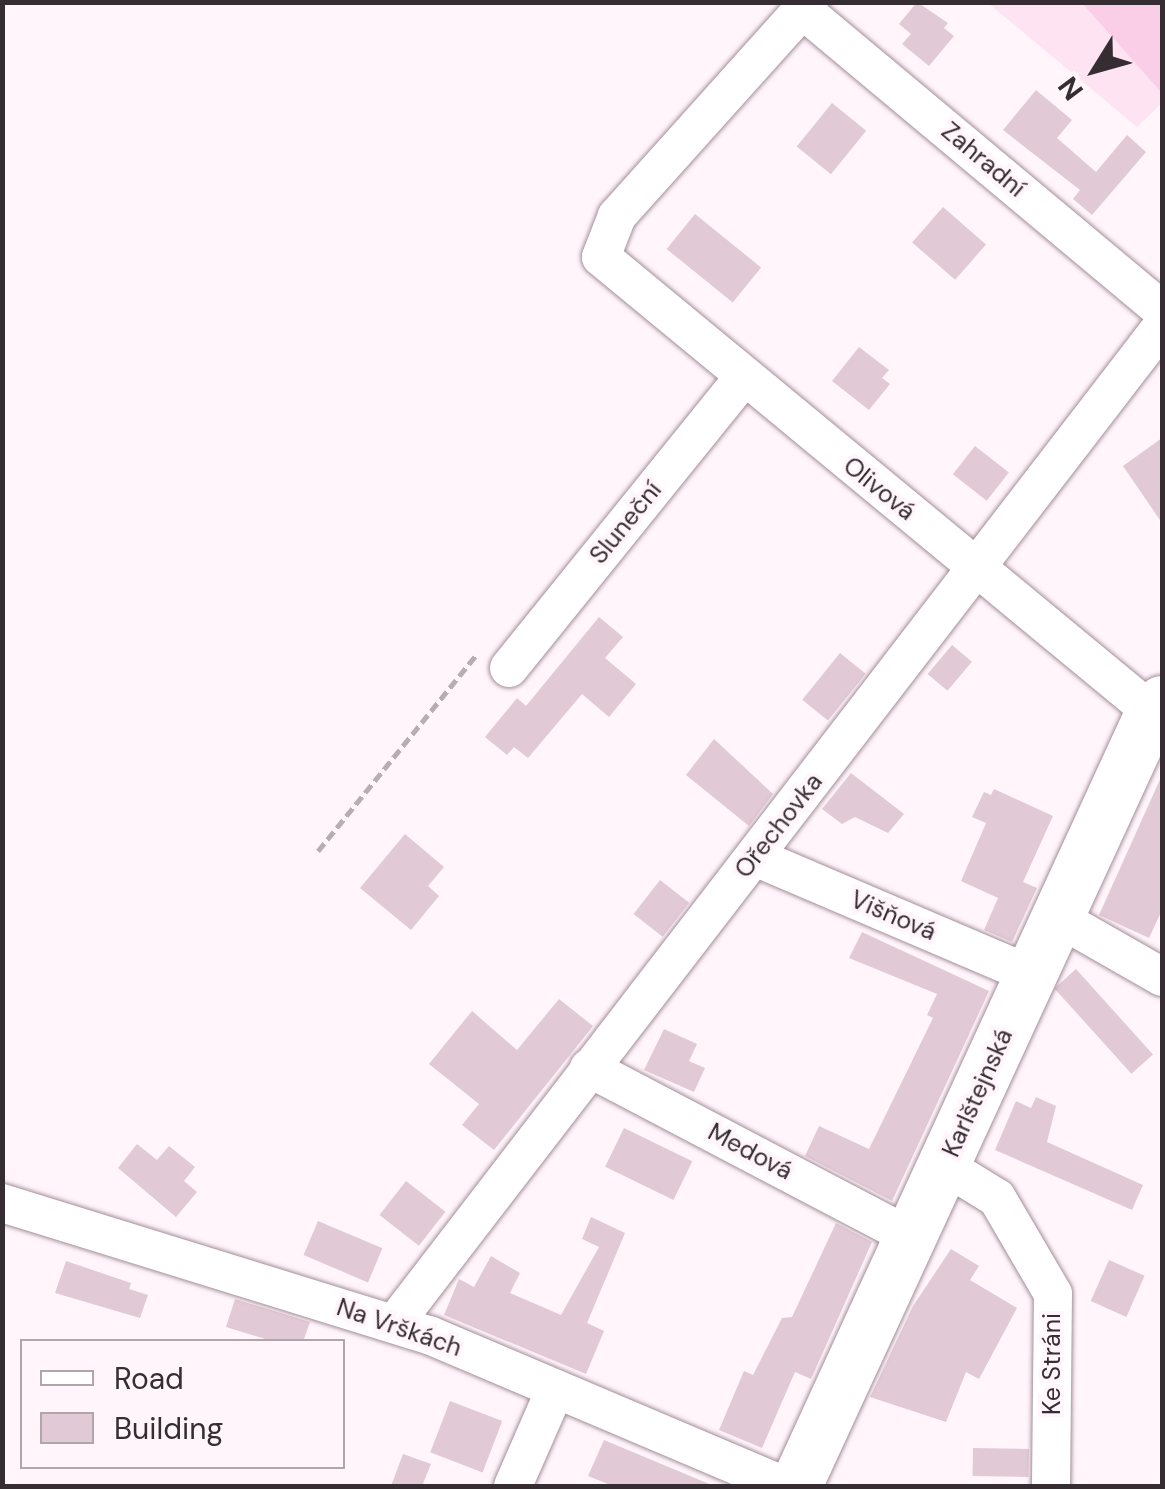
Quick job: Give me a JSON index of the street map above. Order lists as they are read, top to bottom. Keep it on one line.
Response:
{"streets":{"main road":["Karlštejnská"],"street":["Zahradní","Olivová","Sluneční","Ořechovka","Višňová","Medová","Na Vrškách","Ke Stráni"]},"crossings":[["Zahradní","Olivová"],["Olivová","Sluneční"],["Olivová","Ořechovka"],["Olivová","Karlštejnská"],["Ořechovka","Višňová"],["Ořechovka","Medová"],["Ořechovka","Na Vrškách"],["Višňová","Karlštejnská"],["Karlštejnská","Medová"],["Karlštejnská","Ke Stráni"]],"legend":["Road","Building"],"north":"bottom left"}
